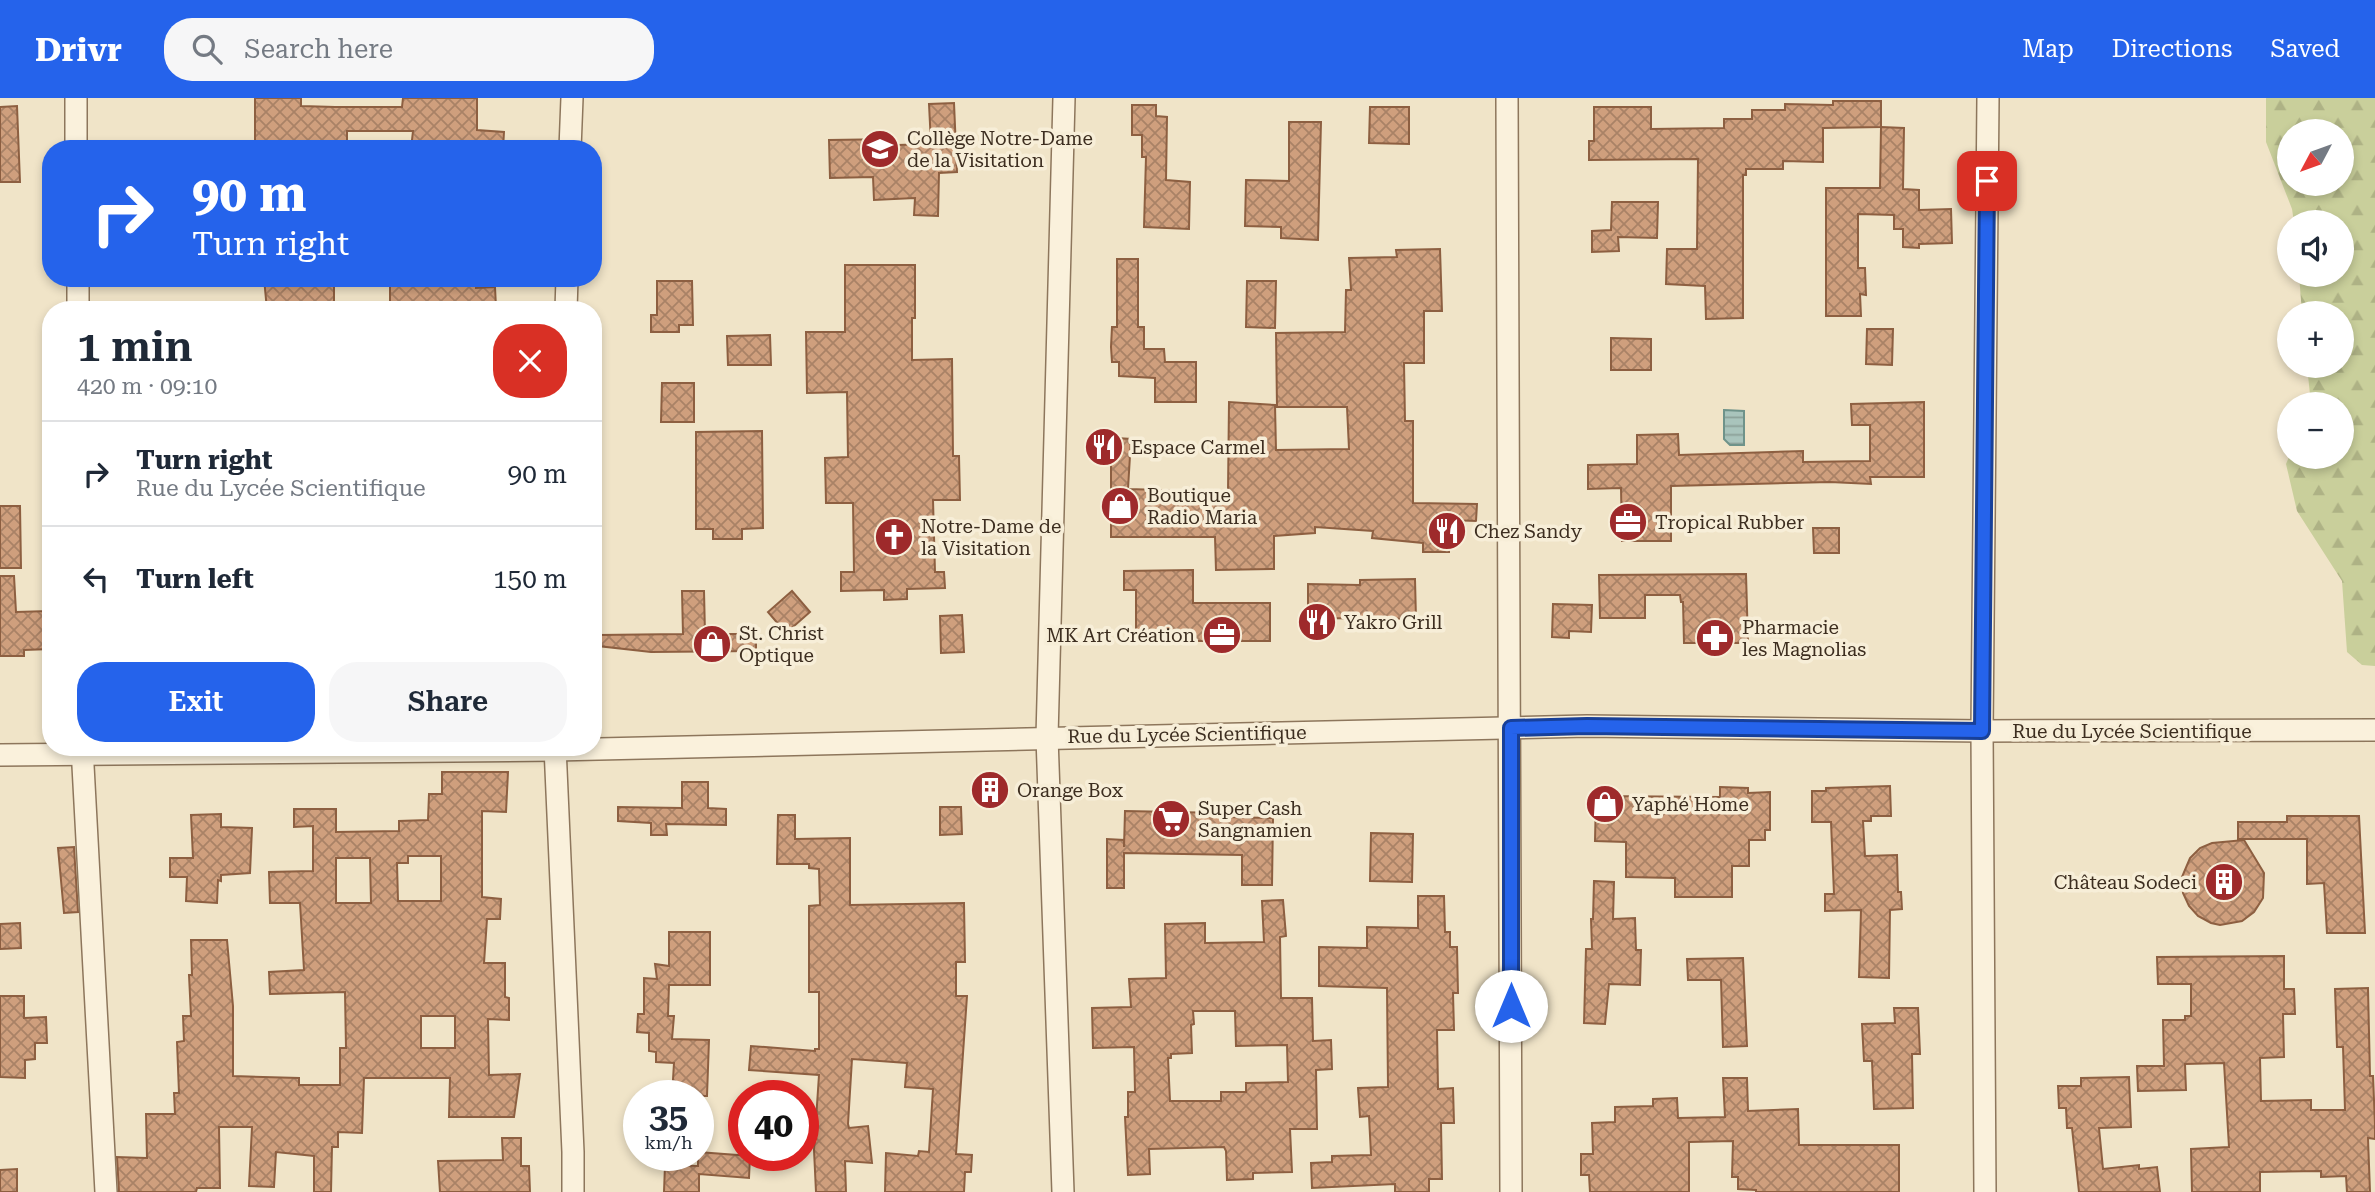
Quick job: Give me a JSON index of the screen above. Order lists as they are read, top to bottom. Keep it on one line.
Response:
{"streets":{"street":["Rue du Lycée Scientifique"]},"places":{"school or university":["Collège Notre-Dame de la Visitation"],"restaurant":["Espace Carmel","Chez Sandy","Yakro Grill"],"shop":["Boutique Radio Maria","St. Christ Optique","Yaphé Home"],"office":["Tropical Rubber","MK Art Création"],"church":["Notre-Dame de la Visitation"],"pharmacy":["Pharmacie les Magnolias"],"building":["Orange Box","Château Sodeci"],"supermarket":["Super Cash Sangnamien"]},"north":"bottom left","page":{"header":"Drivr","search":"Search here","nav":["Map","Directions","Saved"],"map_buttons":["+","−"],"turn":["90 m","Turn right"],"heading":["1 min","420 m · 09:10"],"list":[{"name":"Turn right","note":"Rue du Lycée Scientifique","value":"90 m"},{"name":"Turn left","value":"150 m"}],"buttons":["Exit","Share"],"speed":"35 km/h","limit":"40"}}
